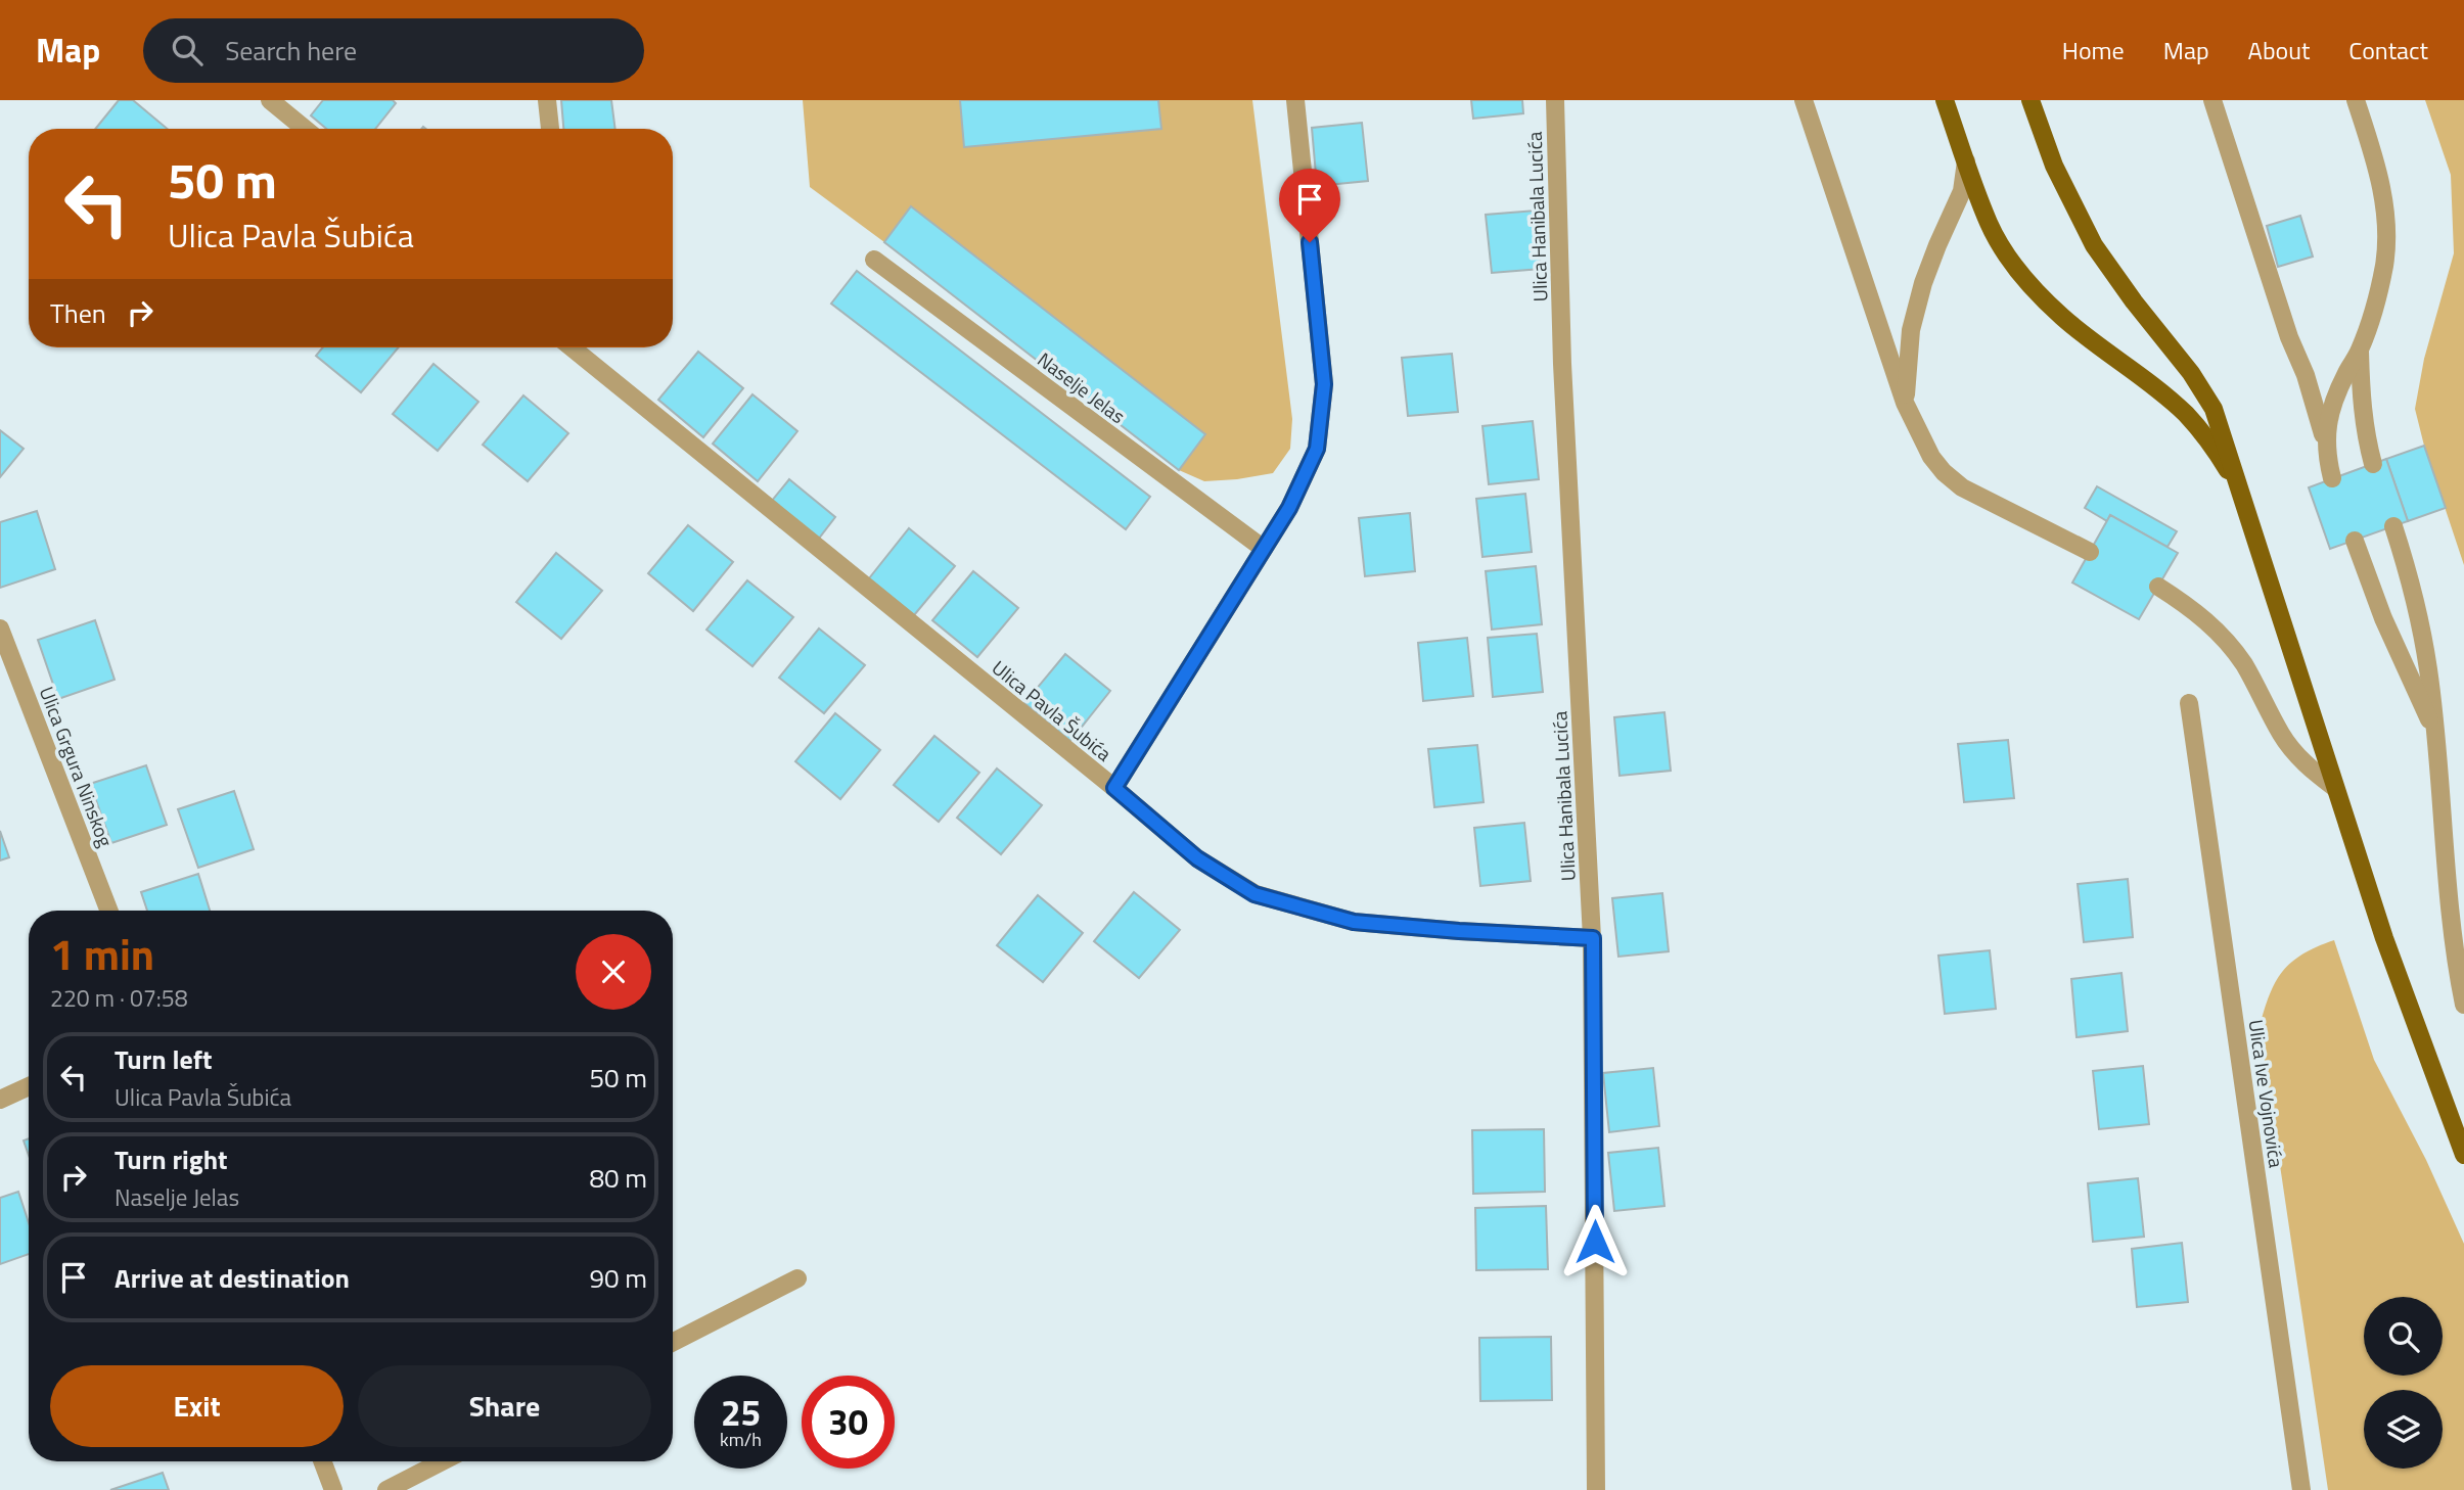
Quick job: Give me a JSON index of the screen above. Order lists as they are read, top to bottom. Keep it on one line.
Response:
{"streets":{"street":["Ulica Hanibala Lucića","Naselje Jelas","Ulica Pavla Šubića","Ulica Grgura Ninskog","Ulica Ive Vojnovića"]},"crossings":[["Ulica Hanibala Lucića","Ulica Pavla Šubića"]],"page":{"header":"Map","search":"Search here","nav":["Home","Map","About","Contact"],"turn":["50 m","Ulica Pavla Šubića"],"then":"Then","heading":["1 min","220 m · 07:58"],"list":[{"name":"Turn left","note":"Ulica Pavla Šubića","value":"50 m"},{"name":"Turn right","note":"Naselje Jelas","value":"80 m"},{"name":"Arrive at destination","value":"90 m"}],"buttons":["Exit","Share"],"speed":"25 km/h","limit":"30"}}
